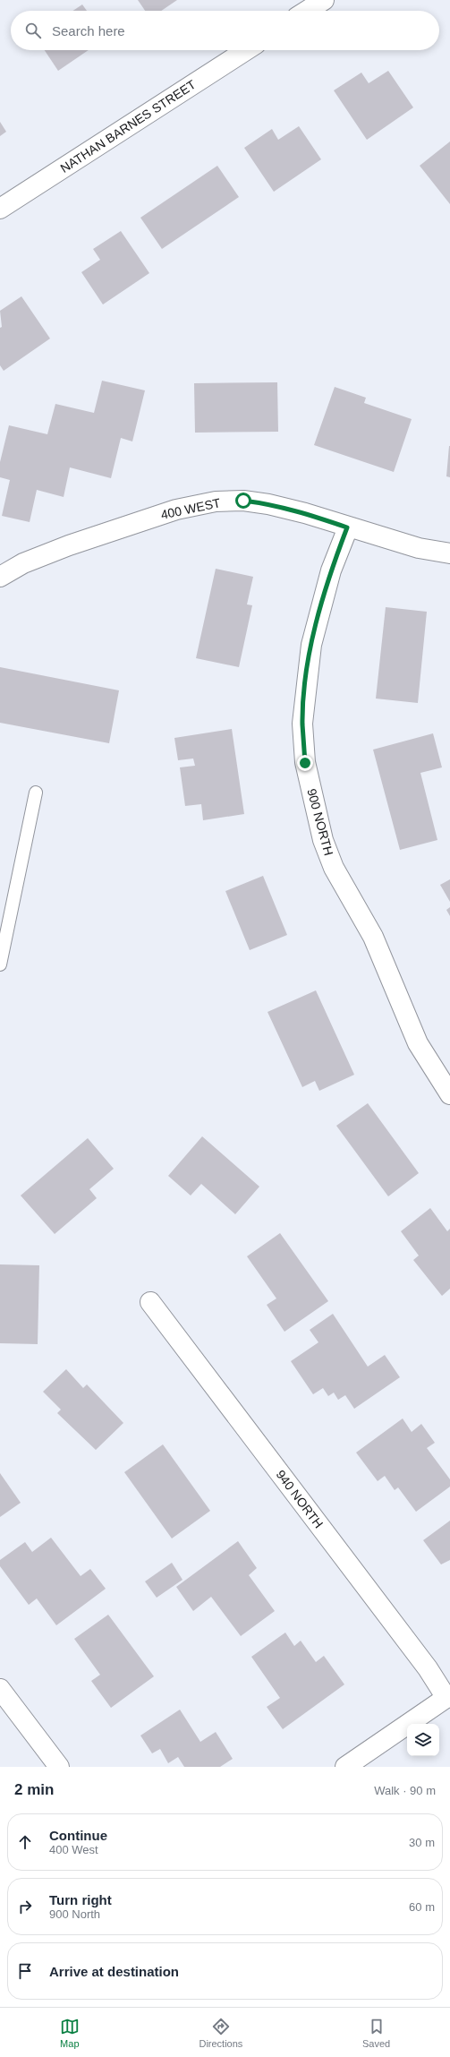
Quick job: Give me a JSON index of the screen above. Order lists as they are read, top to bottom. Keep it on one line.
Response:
{"streets":{"street":["NATHAN BARNES STREET","400 WEST","900 NORTH","940 NORTH"]},"crossings":[["400 WEST","900 NORTH"]],"page":{"search":"Search here","heading":["2 min","Walk · 90 m"],"list":[["Continue","400 West","30 m"],["Turn right","900 North","60 m"],"Arrive at destination"],"nav":["Map","Directions","Saved"]}}
